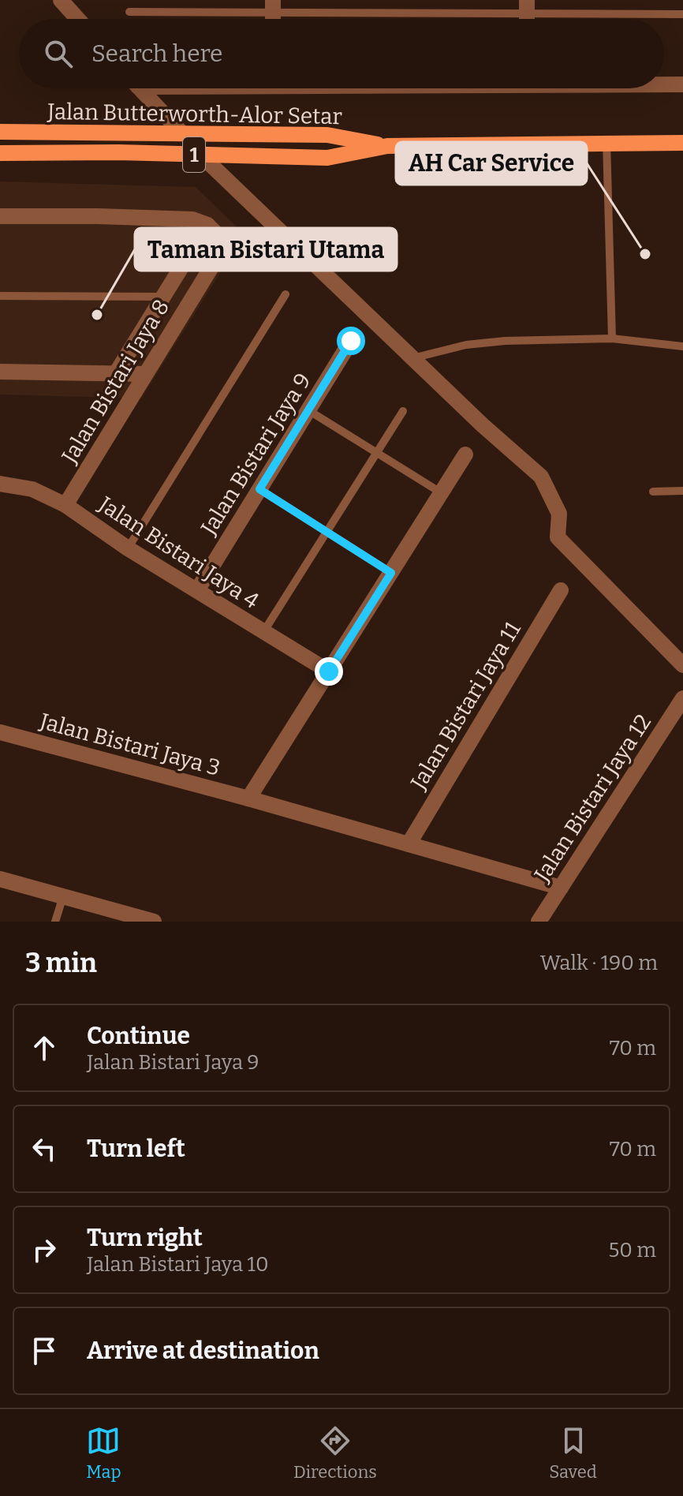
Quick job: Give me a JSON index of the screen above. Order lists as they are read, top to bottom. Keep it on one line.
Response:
{"streets":{"main road":["Jalan Butterworth-Alor Setar","1"],"street":["Jalan Bistari Jaya 8","Jalan Bistari Jaya 9","Jalan Bistari Jaya 4","Jalan Bistari Jaya 11","Jalan Bistari Jaya 3","Jalan Bistari Jaya 12"]},"crossings":[["Jalan Bistari Jaya 8","Jalan Bistari Jaya 4"],["Jalan Bistari Jaya 9","Jalan Bistari Jaya 4"],["Jalan Bistari Jaya 11","Jalan Bistari Jaya 3"],["Jalan Bistari Jaya 3","Jalan Bistari Jaya 12"]],"places":["AH Car Service","Taman Bistari Utama"],"page":{"search":"Search here","heading":["3 min","Walk · 190 m"],"list":[["Continue","Jalan Bistari Jaya 9","70 m"],["Turn left","70 m"],["Turn right","Jalan Bistari Jaya 10","50 m"],"Arrive at destination"],"nav":["Map","Directions","Saved"]}}
